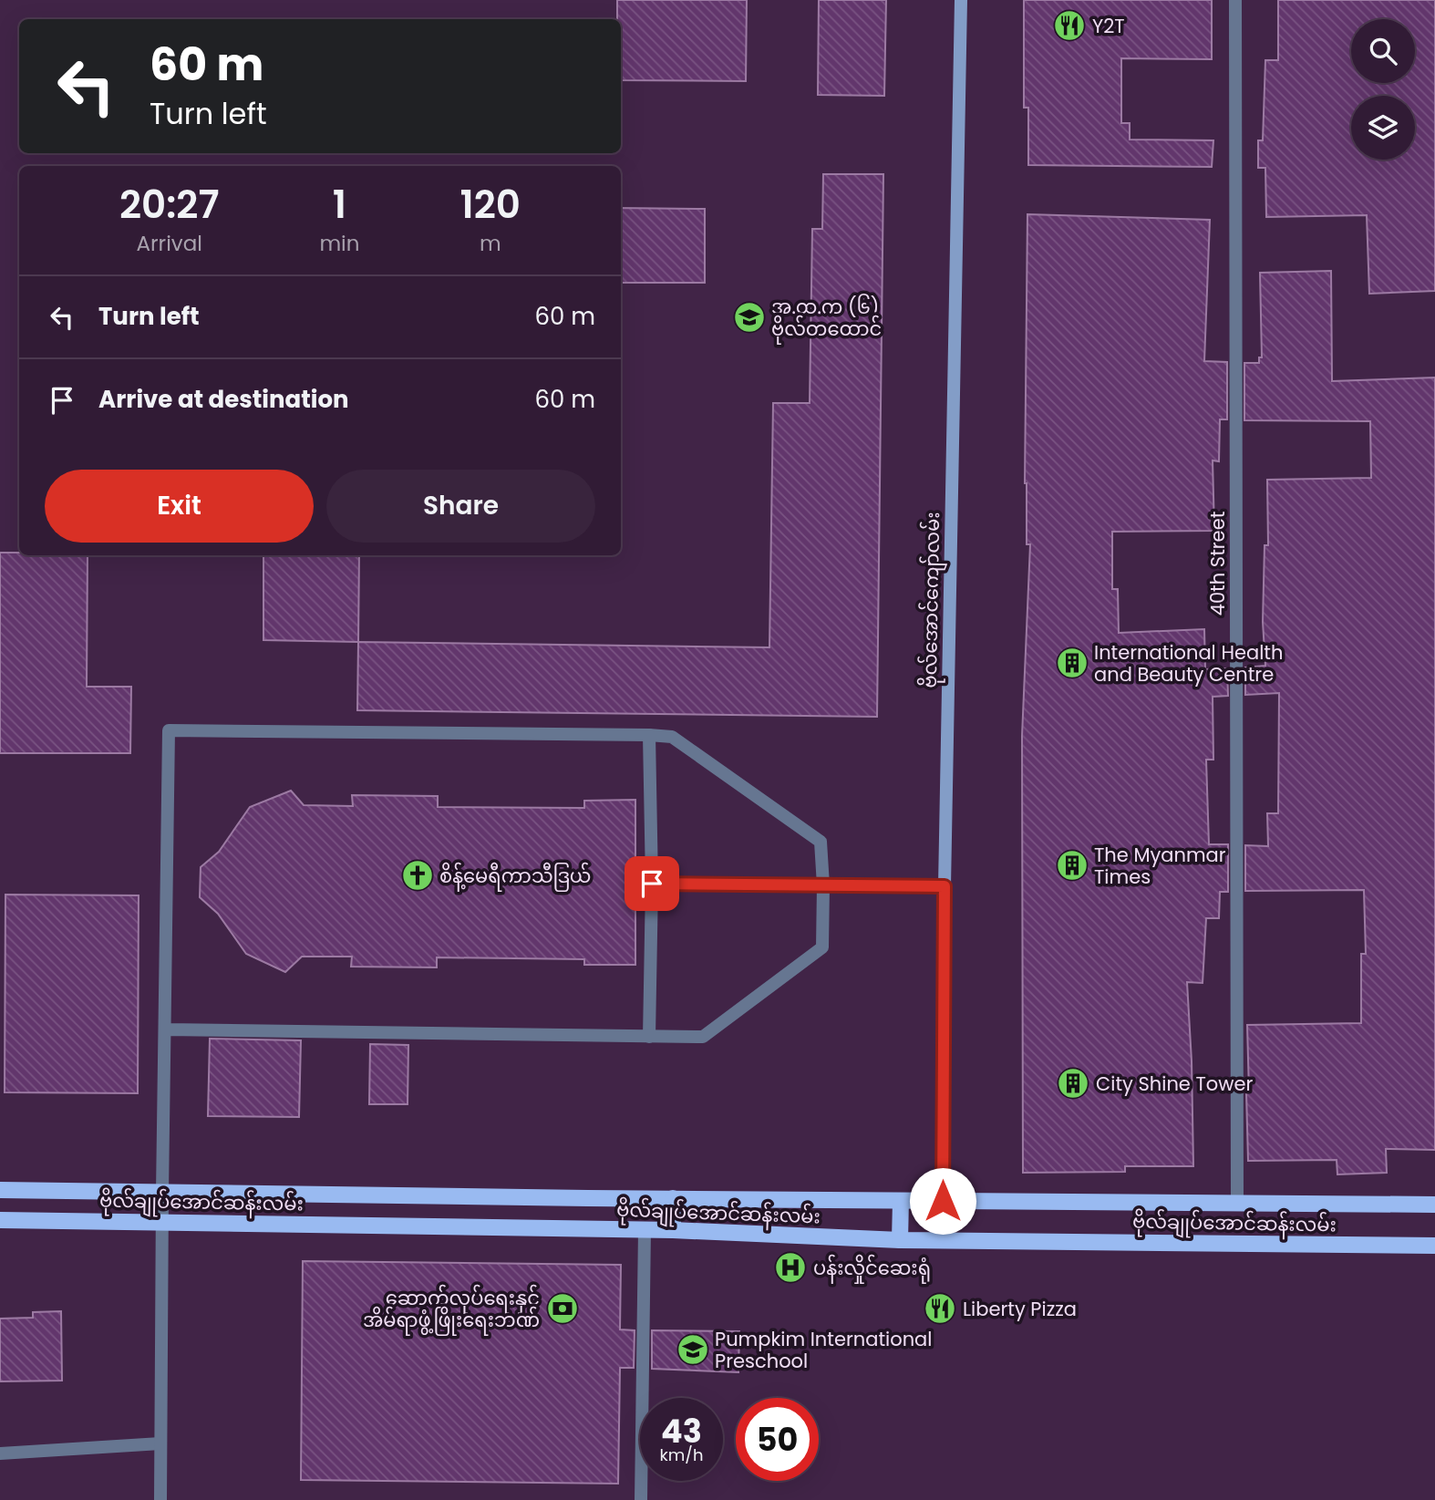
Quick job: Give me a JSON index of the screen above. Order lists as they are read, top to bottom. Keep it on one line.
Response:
{"streets":{"main road":["ဗိုလ်အောင်ကျော်လမ်း","ဗိုလ်ချုပ်အောင်ဆန်းလမ်း"],"street":["40th Street"]},"crossings":[["40th Street","ဗိုလ်ချုပ်အောင်ဆန်းလမ်း"],["ဗိုလ်အောင်ကျော်လမ်း","ဗိုလ်ချုပ်အောင်ဆန်းလမ်း"]],"places":{"restaurant":["Y2T","Liberty Pizza"],"school or university":["အ.ထ.က (၆) ဗိုလ်တထောင်","Pumpkim International Preschool"],"building":["International Health and Beauty Centre","The Myanmar Times","City Shine Tower"],"church":["စိန့်မေရီကာသီဒြယ်"],"hospital":["ပန်းလှိုင်ဆေးရုံ"],"bank":["ဆောက်လုပ်ရေးနှင့် အိမ်ရာဖွံ့ဖြိုးရေးဘဏ်"]},"page":{"turn":["60 m","Turn left"],"eta":["20:27","Arrival","1","min","120","m"],"list":[{"name":"Turn left","value":"60 m"},{"name":"Arrive at destination","value":"60 m"}],"buttons":["Exit","Share"],"speed":"43 km/h","limit":"50"}}
